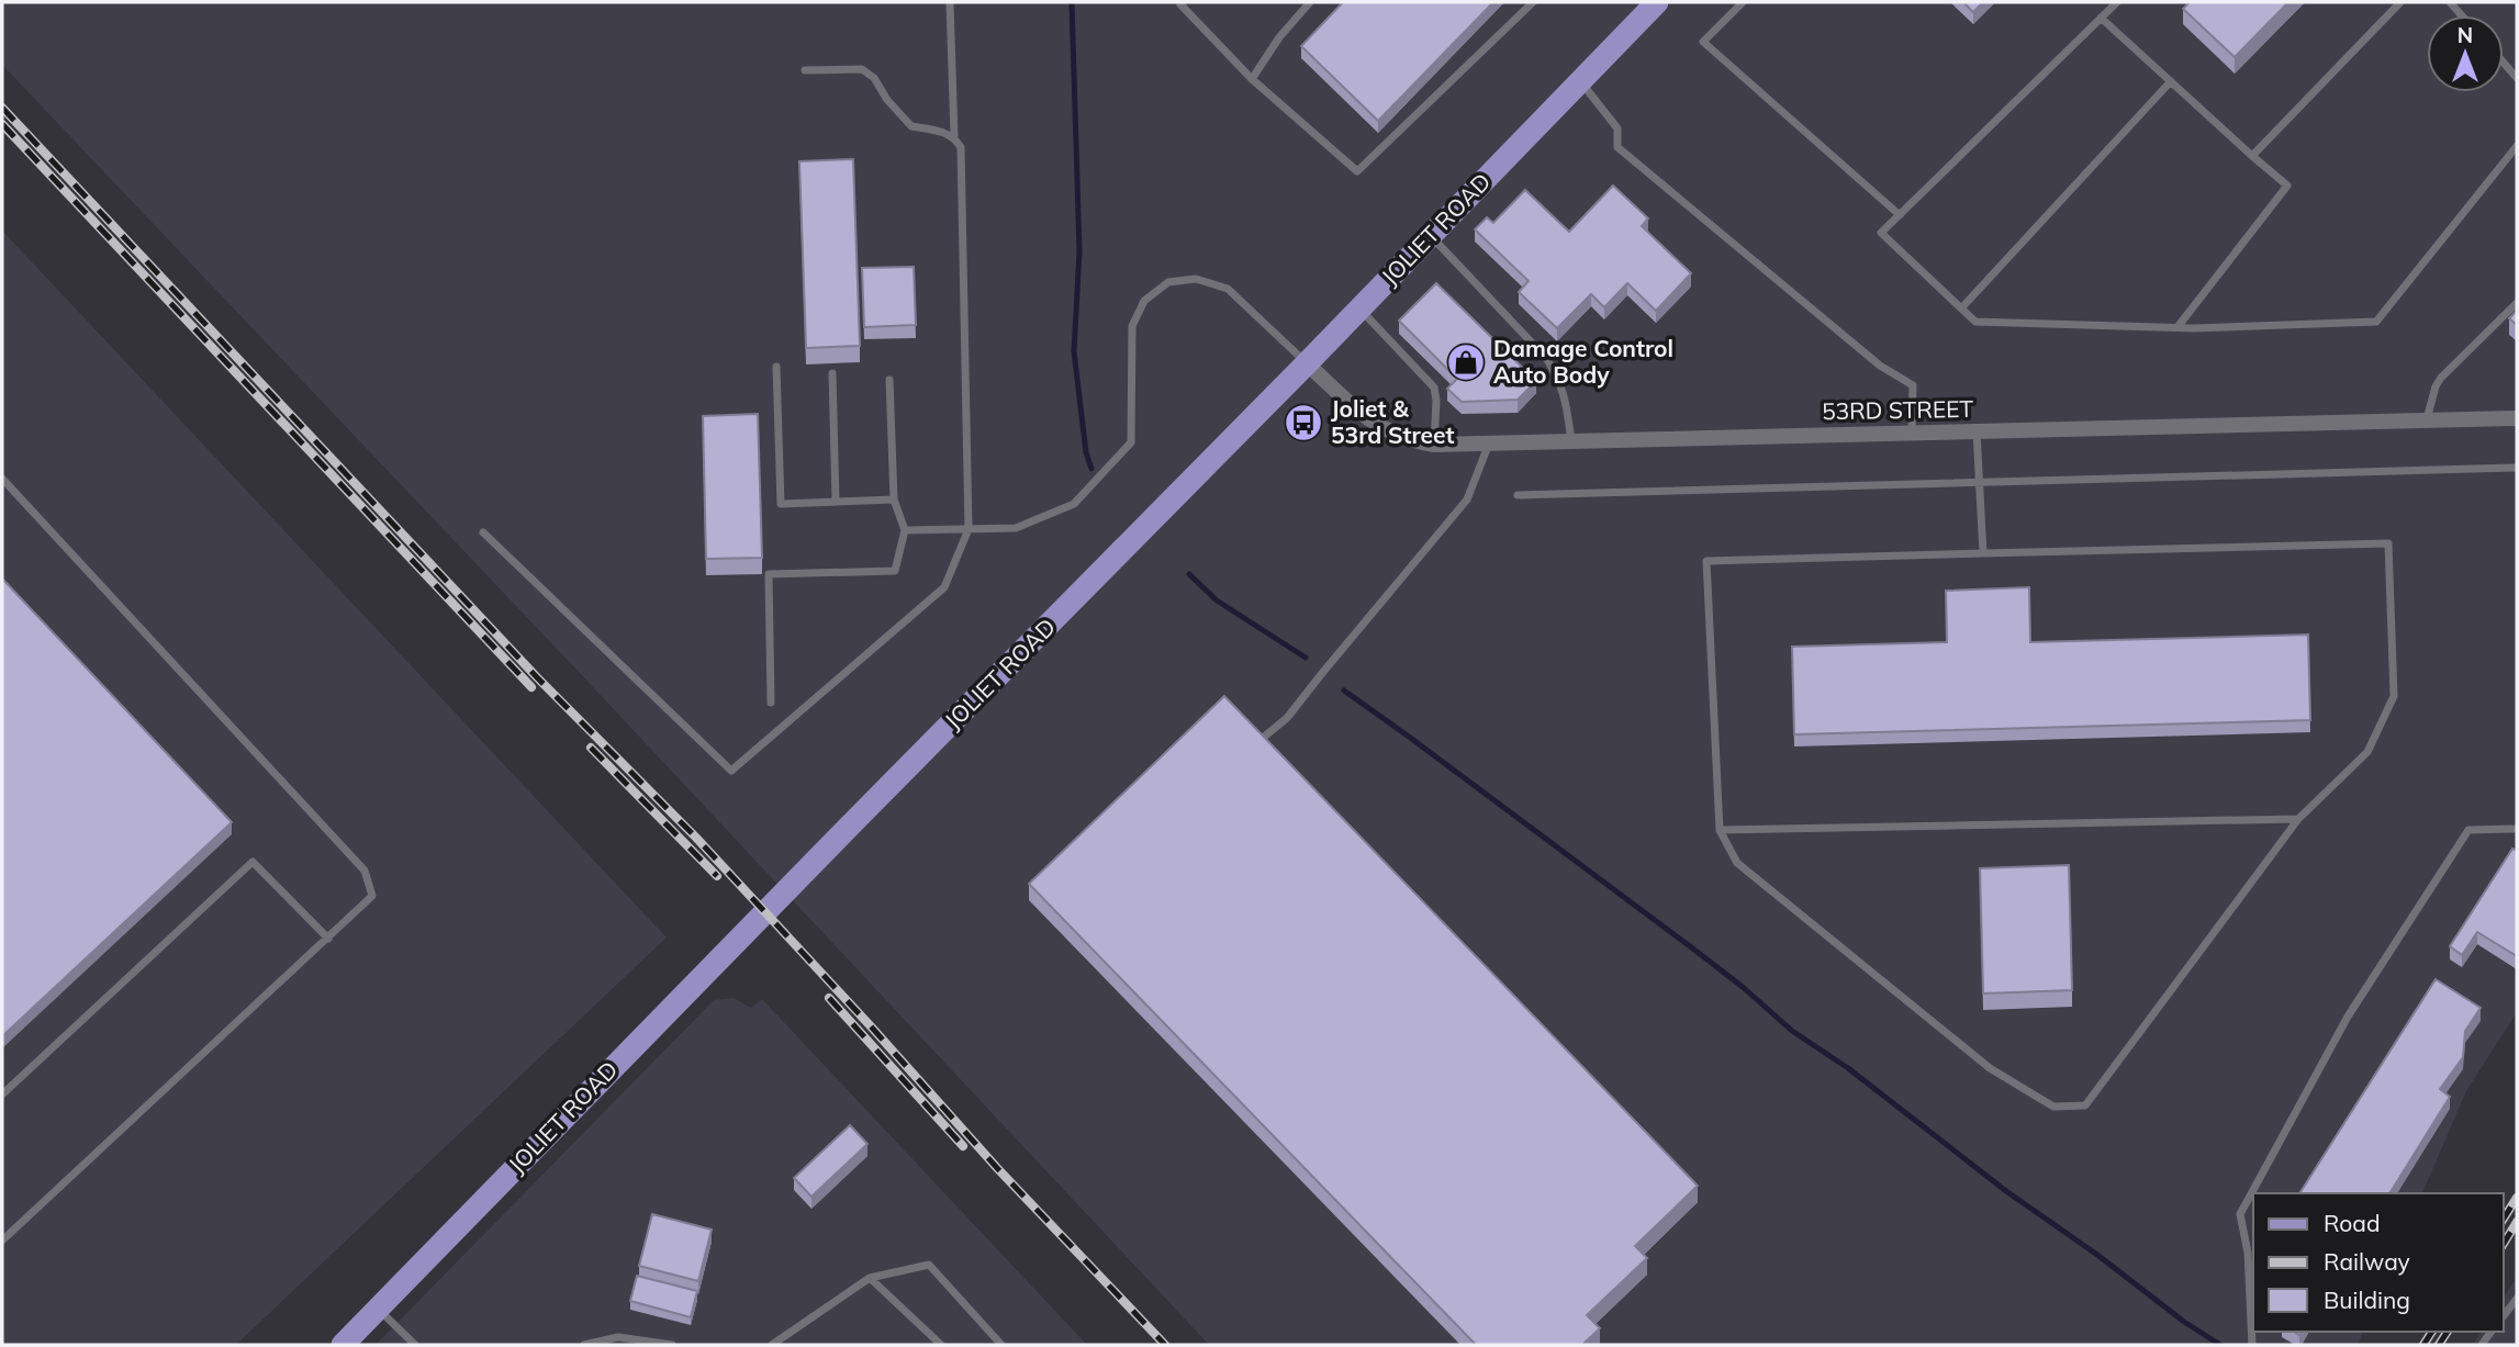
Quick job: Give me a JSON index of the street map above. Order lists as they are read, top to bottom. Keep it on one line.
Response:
{"streets":{"main road":["JOLIET ROAD"],"street":["53RD STREET"]},"crossings":[["JOLIET ROAD","53RD STREET"]],"places":{"shop":["Damage Control Auto Body"],"bus stop":["Joliet & 53rd Street"]},"legend":["Road","Railway","Building"],"north":"top"}
